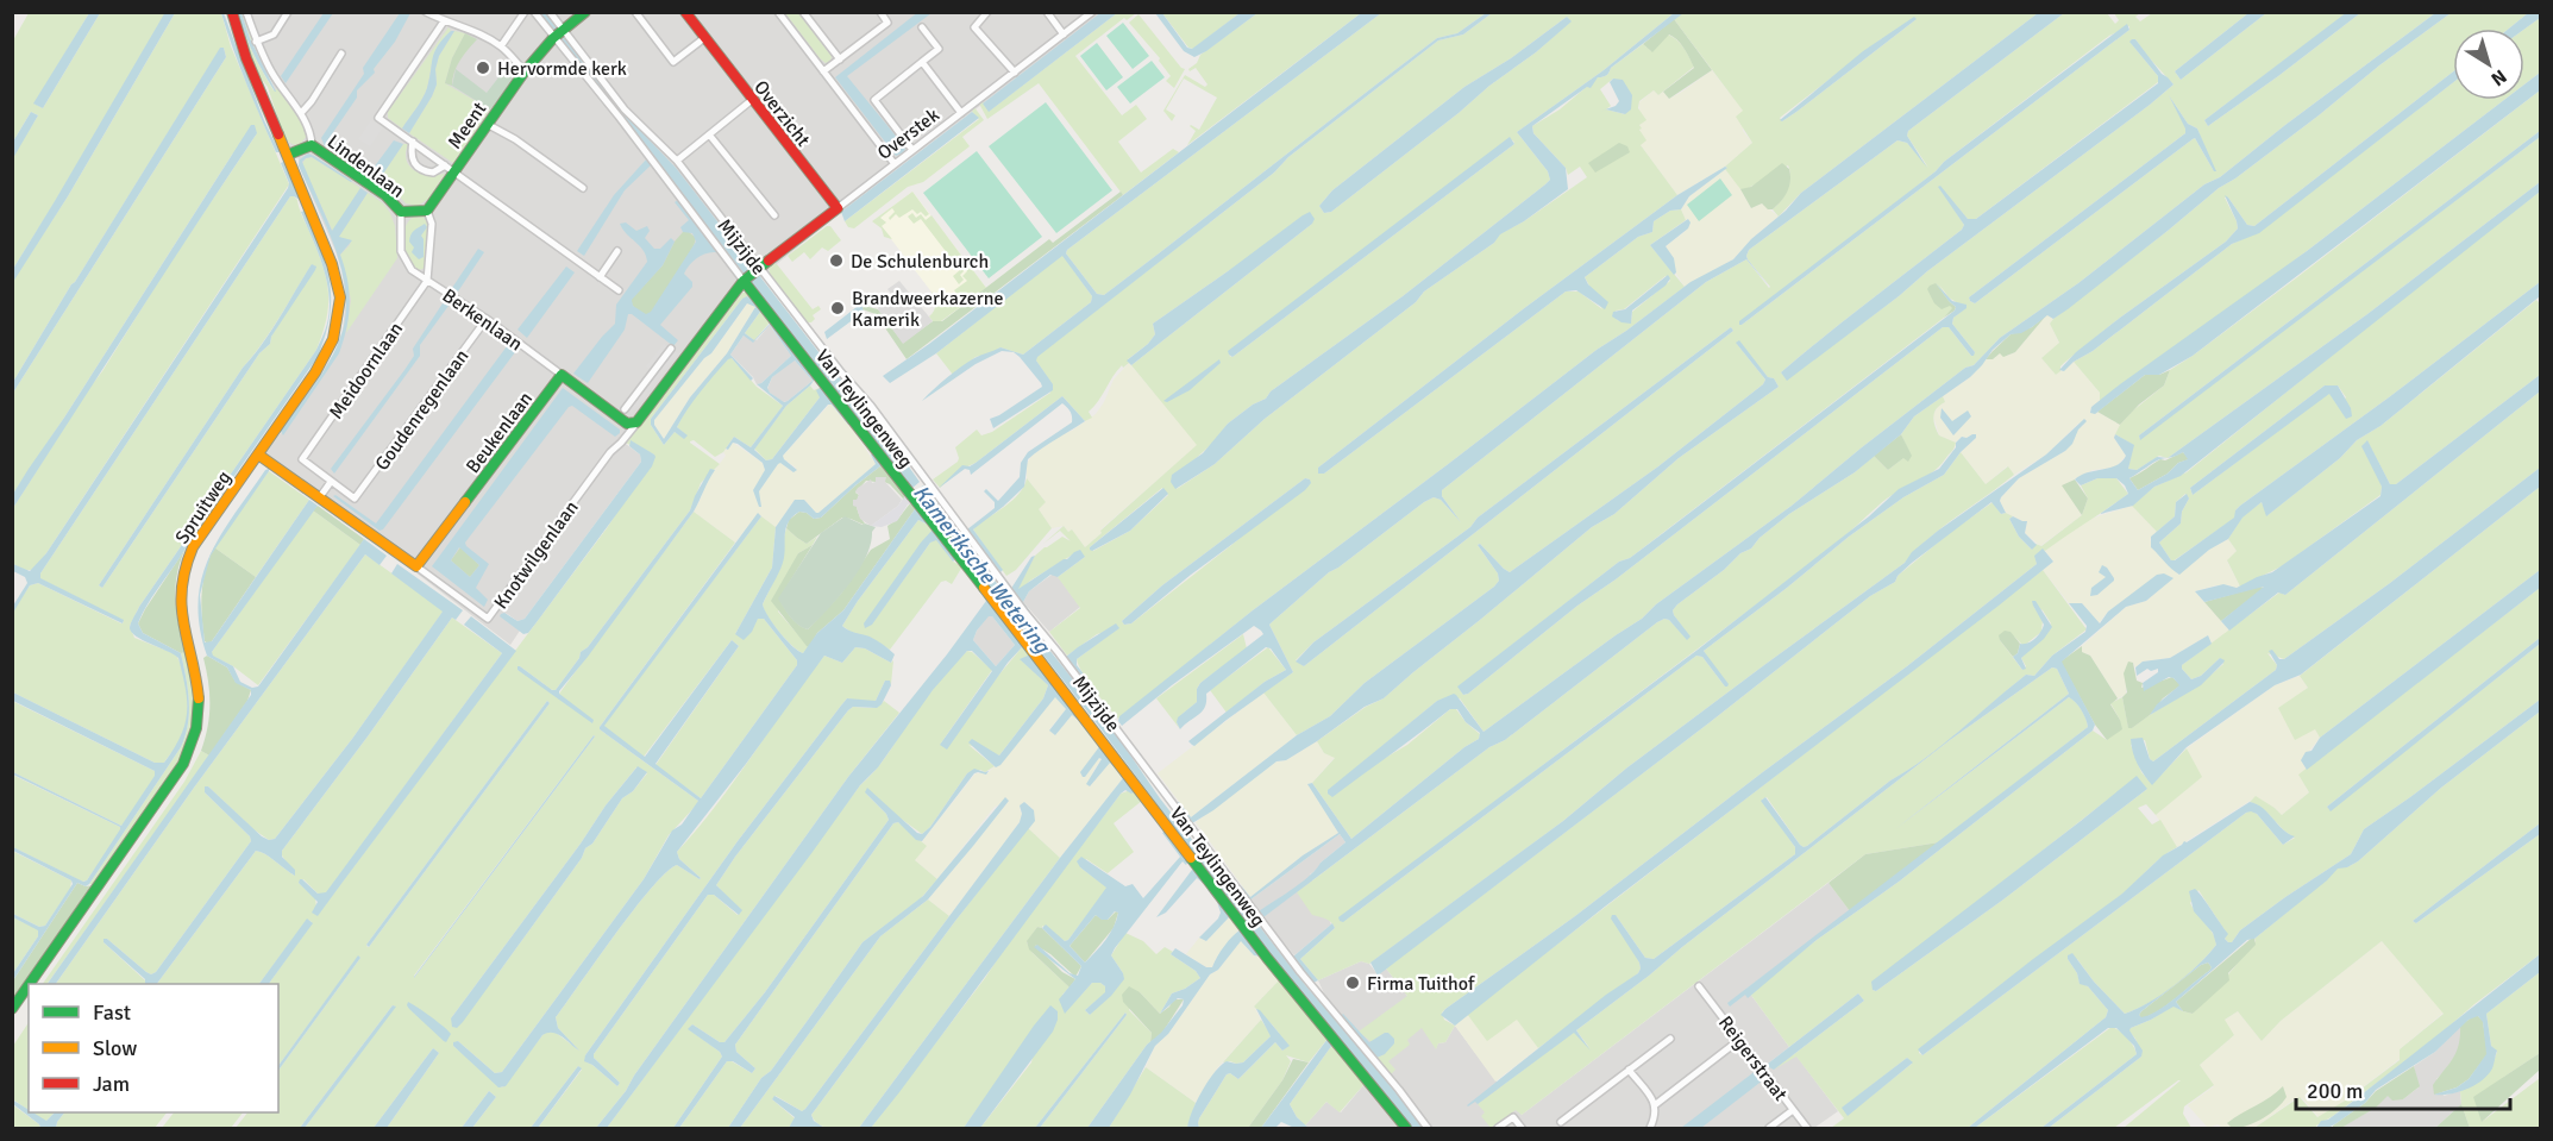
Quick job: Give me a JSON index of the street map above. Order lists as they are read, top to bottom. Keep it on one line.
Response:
{"streets":{"street":["Overzicht","Meent","Overstek","Lindenlaan","Mijzijde","Berkenlaan","Meidoornlaan","Van Teylingenweg","Goudenregenlaan","Beukenlaan","Spruitweg","Knotwilgenlaan","Reigerstraat"]},"crossings":[["Overzicht","Overstek"],["Meent","Lindenlaan"],["Meent","Mijzijde"],["Meent","Berkenlaan"],["Meent","Van Teylingenweg"],["Overstek","Mijzijde"],["Overstek","Van Teylingenweg"],["Lindenlaan","Berkenlaan"],["Lindenlaan","Meidoornlaan"],["Lindenlaan","Spruitweg"],["Mijzijde","Van Teylingenweg"],["Berkenlaan","Meidoornlaan"],["Berkenlaan","Goudenregenlaan"],["Berkenlaan","Beukenlaan"],["Meidoornlaan","Goudenregenlaan"],["Beukenlaan","Knotwilgenlaan"]],"water":["Kameriksche Wetering"],"places":["Hervormde kerk","De Schulenburch","Brandweerkazerne Kamerik","Firma Tuithof"],"legend":["Fast","Slow","Jam"],"scale_bar":"200 m","north":"bottom right"}
